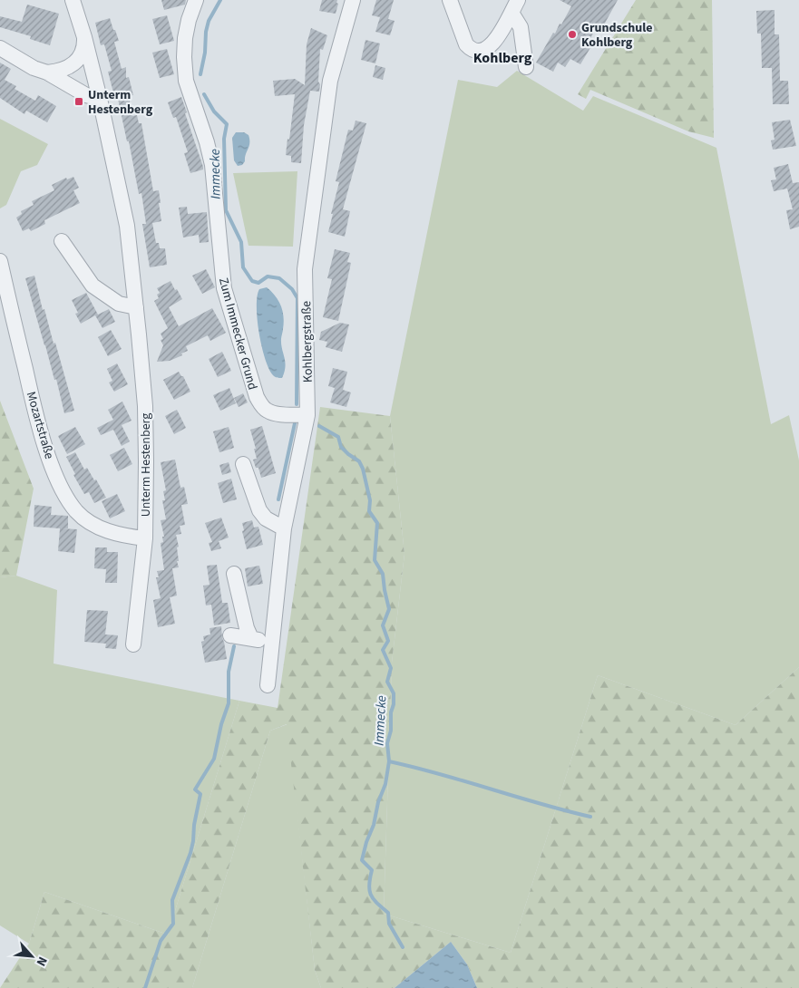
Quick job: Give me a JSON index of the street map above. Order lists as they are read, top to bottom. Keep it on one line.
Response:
{"streets":{"street":["Zum Immecker Grund","Kohlbergstraße","Mozartstraße","Unterm Hestenberg"]},"crossings":[["Zum Immecker Grund","Kohlbergstraße"],["Mozartstraße","Unterm Hestenberg"]],"districts":["Kohlberg"],"water":["Immecke"],"places":{"other":["Grundschule Kohlberg"],"transit":["Unterm Hestenberg"]},"north":"bottom right"}
